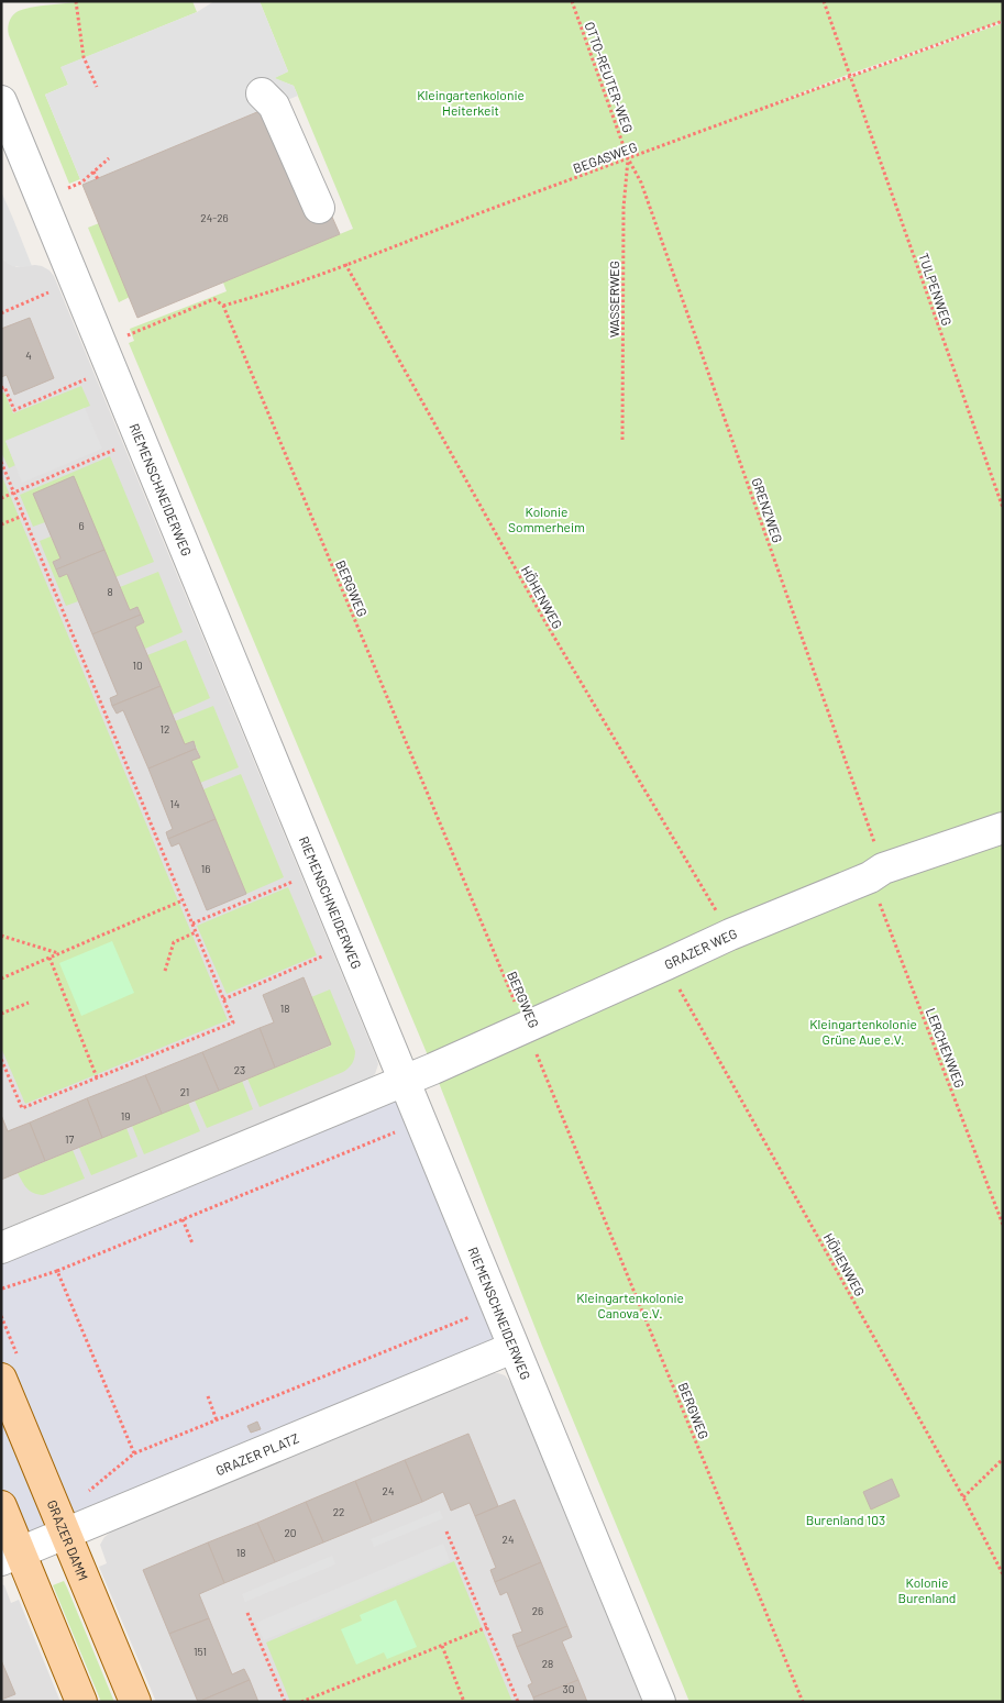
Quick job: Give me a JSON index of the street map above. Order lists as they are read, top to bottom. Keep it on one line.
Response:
{"streets":{"main road":["GRAZER DAMM"],"street":["RIEMENSCHNEIDERWEG","GRAZER WEG","GRAZER PLATZ"],"path":["OTTO-REUTER-WEG","BEGASWEG","TULPENWEG","WASSERWEG","GRENZWEG","BERGWEG","HÖHENWEG","LERCHENWEG"]},"crossings":[["OTTO-REUTER-WEG","BEGASWEG"],["OTTO-REUTER-WEG","WASSERWEG"],["OTTO-REUTER-WEG","GRENZWEG"],["BEGASWEG","TULPENWEG"],["BEGASWEG","WASSERWEG"],["BEGASWEG","GRENZWEG"],["BEGASWEG","BERGWEG"],["BEGASWEG","HÖHENWEG"],["WASSERWEG","GRENZWEG"],["RIEMENSCHNEIDERWEG","GRAZER WEG"],["RIEMENSCHNEIDERWEG","GRAZER PLATZ"],["GRENZWEG","GRAZER WEG"],["GRENZWEG","LERCHENWEG"],["BERGWEG","GRAZER WEG"],["HÖHENWEG","GRAZER WEG"],["GRAZER WEG","LERCHENWEG"],["GRAZER PLATZ","GRAZER DAMM"]],"parks":["Kleingartenkolonie Heiterkeit","Kolonie Sommerheim","Kleingartenkolonie Grüne Aue e.V.","Kleingartenkolonie Canova e.V.","Burenland 103","Kolonie Burenland"],"house_numbers":["24-26","4","6","8","10","12","14","16","18","23","21","19","17","24","22","20","24","18","26","151","28","30"]}
